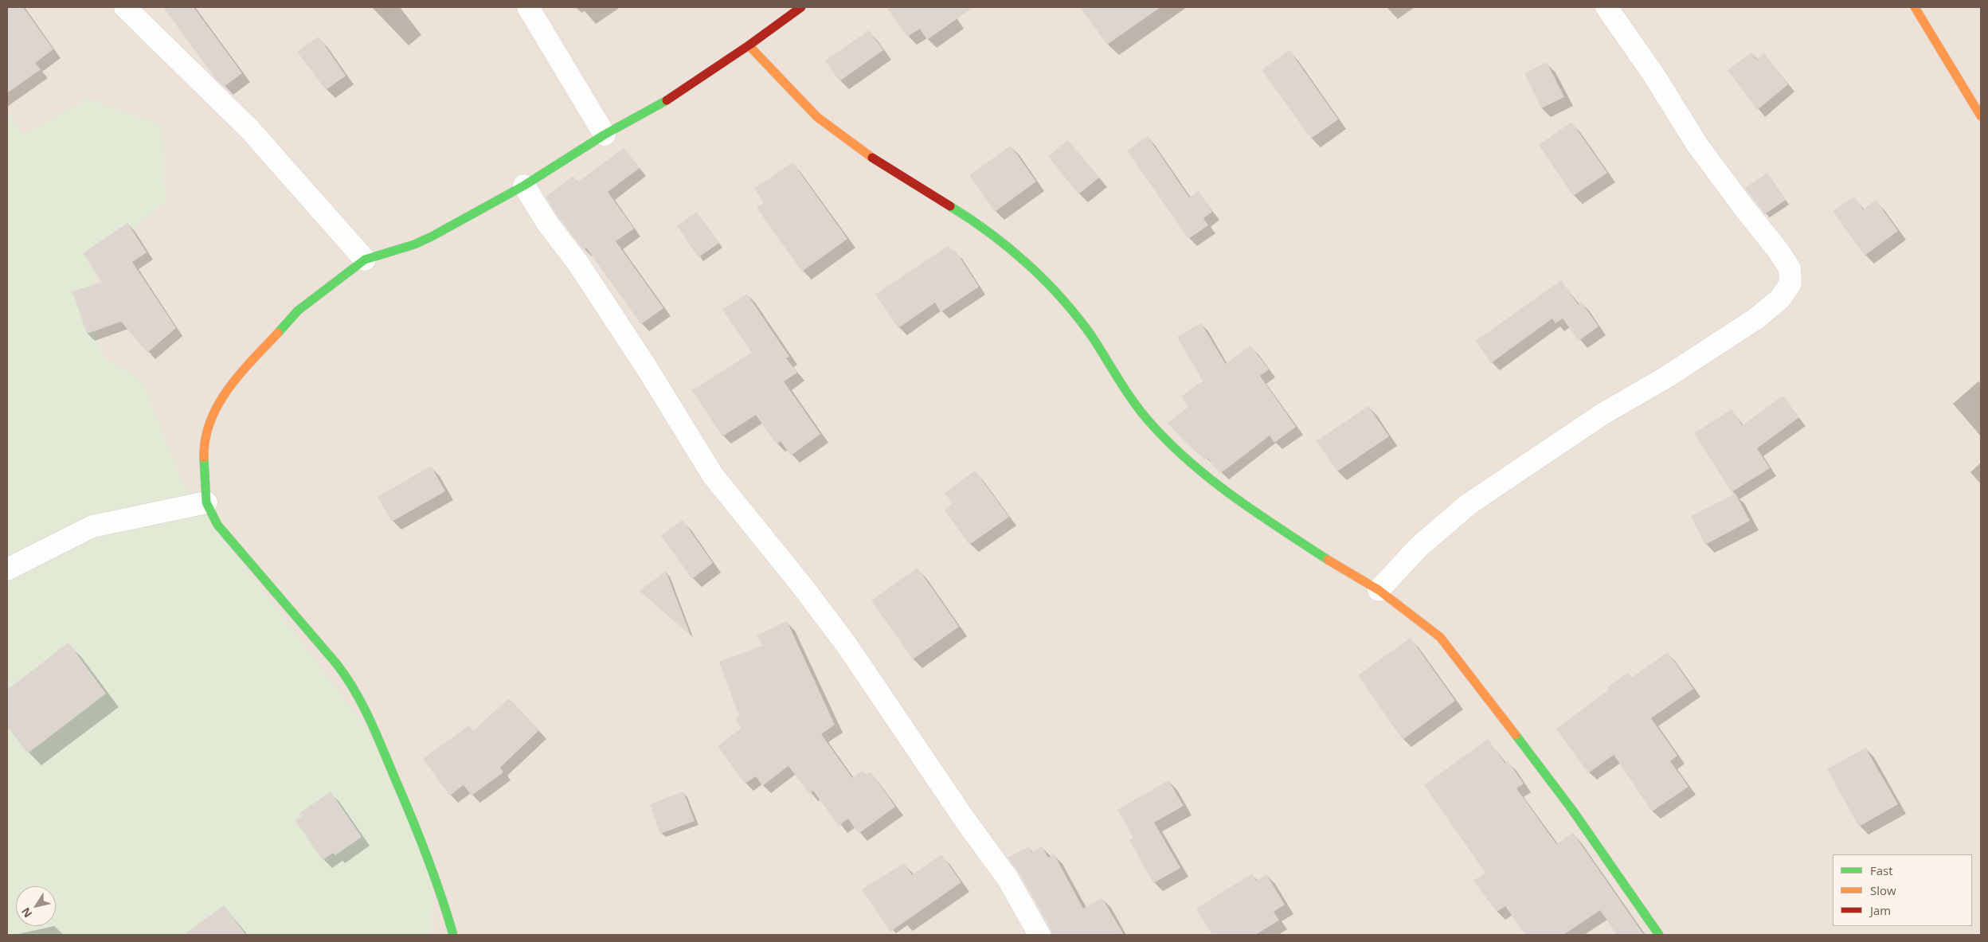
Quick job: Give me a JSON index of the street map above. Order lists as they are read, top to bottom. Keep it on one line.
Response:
{"legend":["Fast","Slow","Jam"],"north":"bottom left"}
